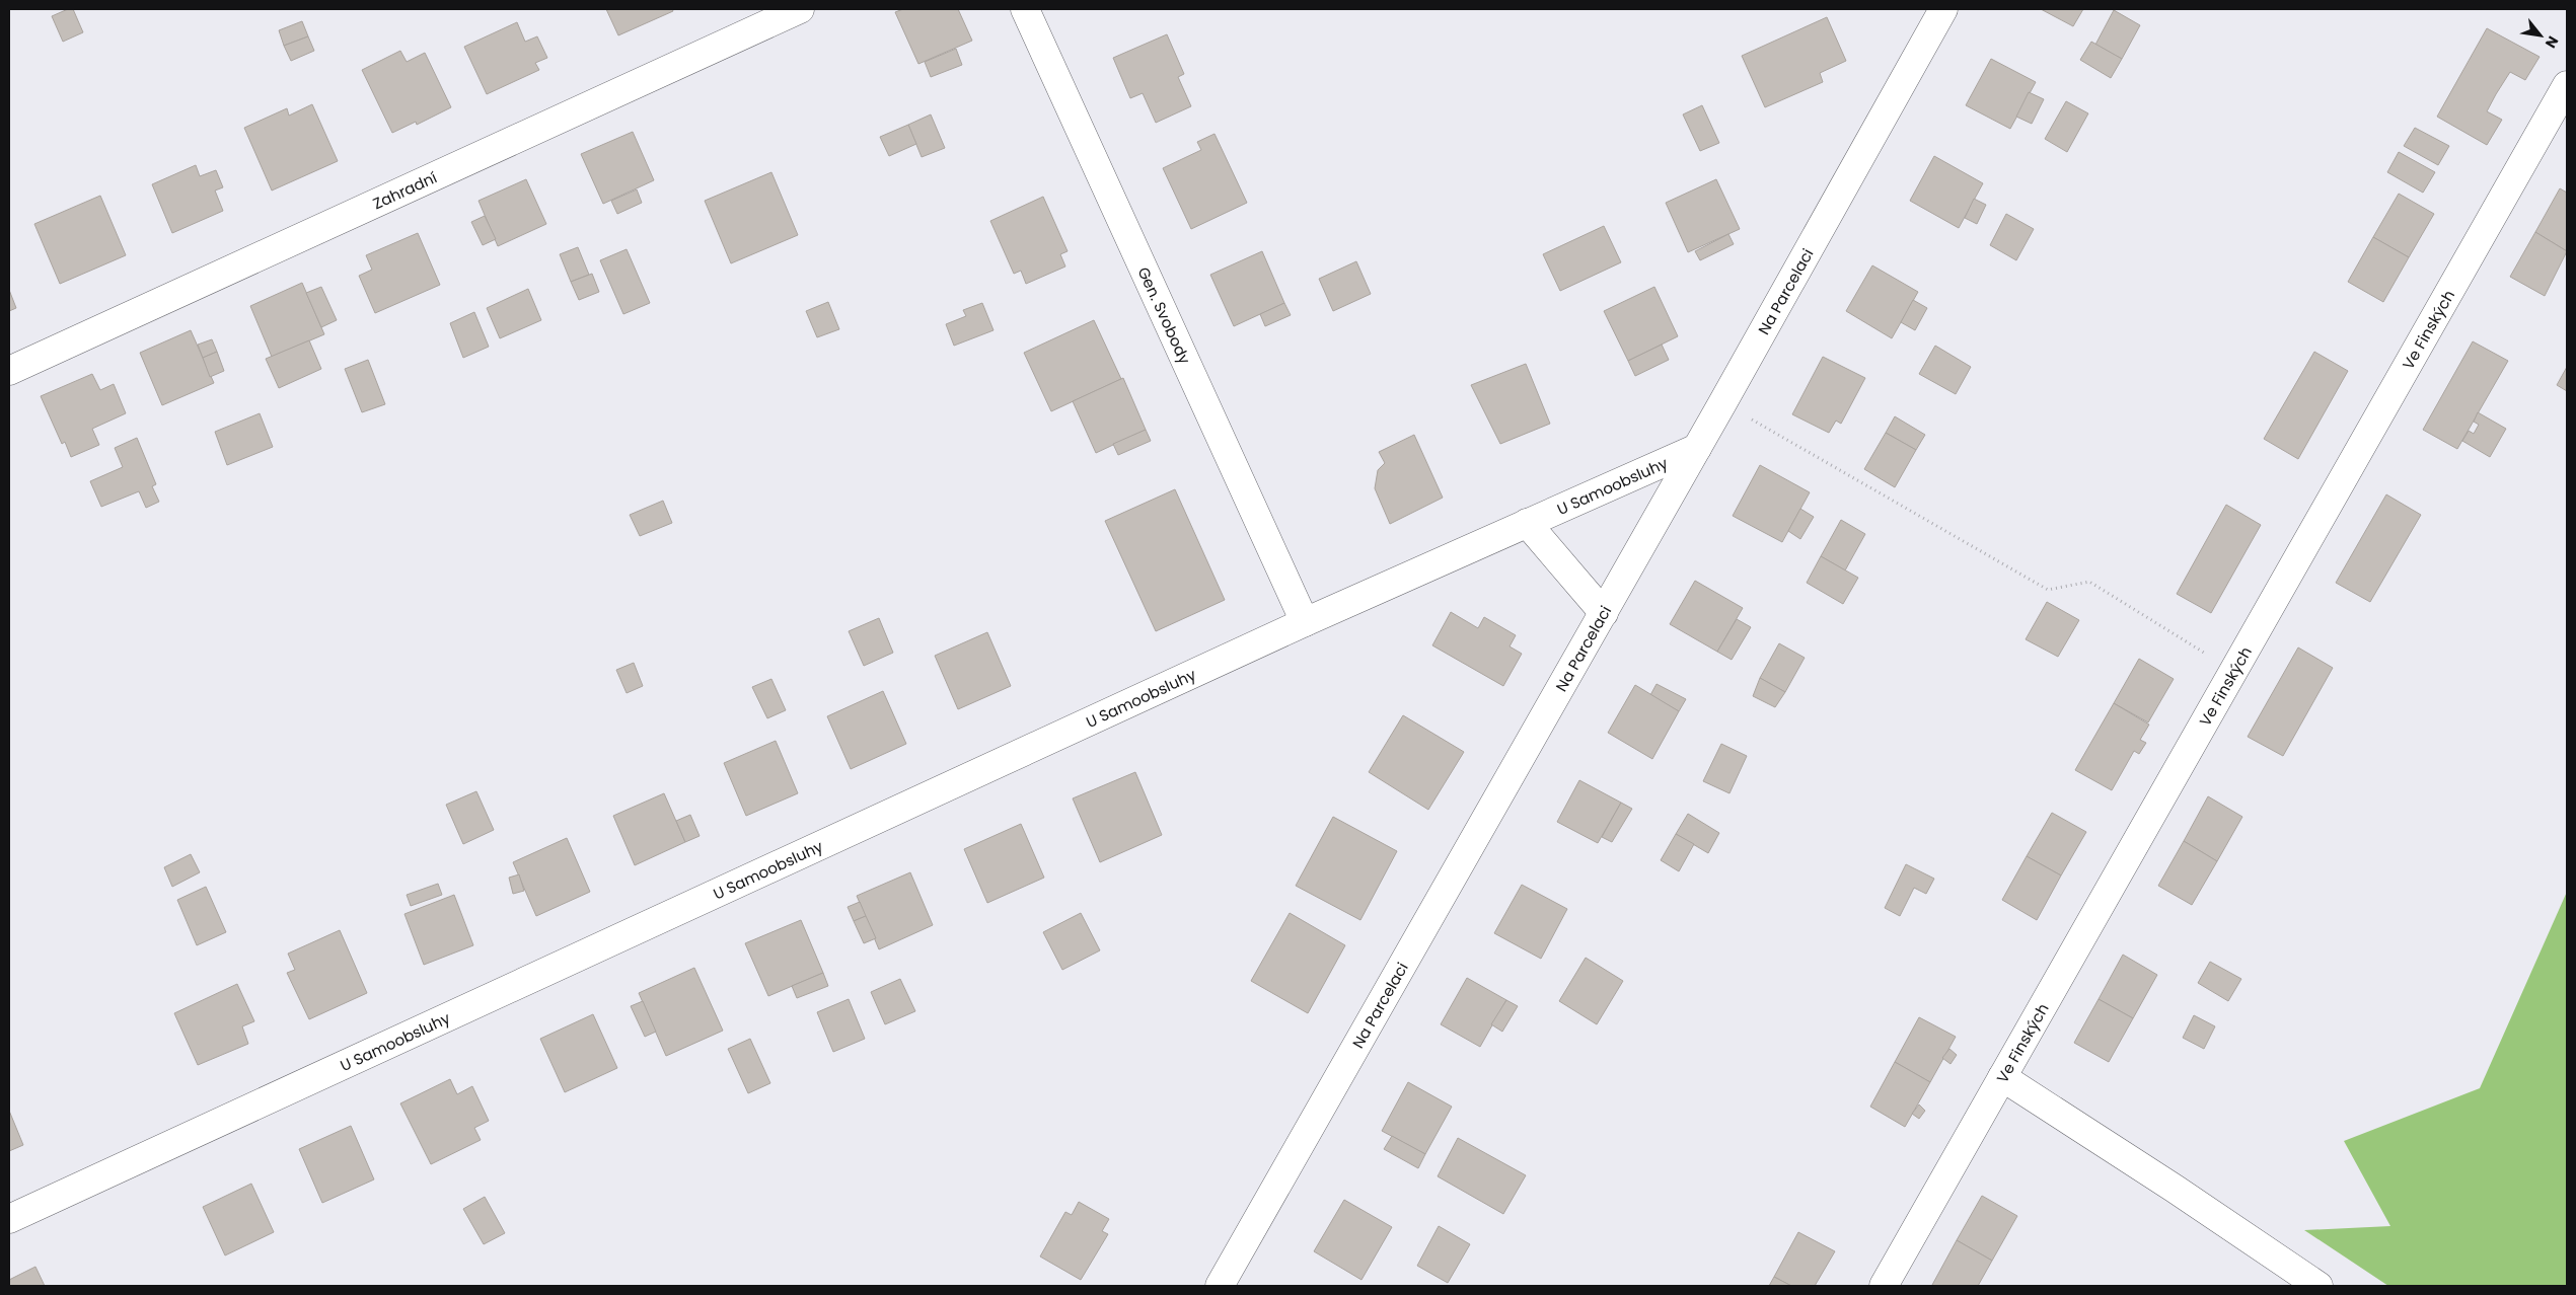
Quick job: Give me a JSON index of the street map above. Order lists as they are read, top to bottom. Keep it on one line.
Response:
{"streets":{"street":["Zahradní","Na Parcelaci","Gen. Svobody","Ve Finských","U Samoobsluhy"]},"crossings":[["Na Parcelaci","U Samoobsluhy"],["Gen. Svobody","U Samoobsluhy"]],"north":"bottom right"}
